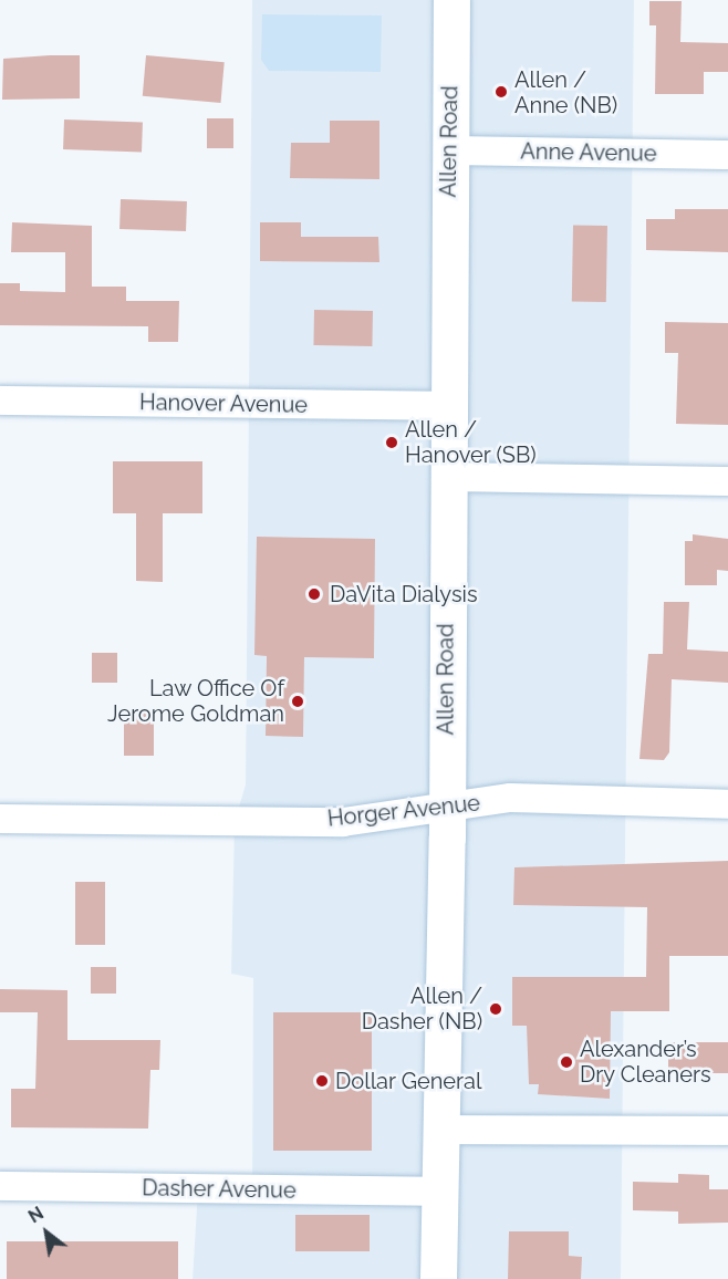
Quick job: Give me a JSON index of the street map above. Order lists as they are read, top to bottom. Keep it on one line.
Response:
{"streets":{"main road":["Allen Road"],"street":["Anne Avenue","Hanover Avenue","Horger Avenue","Dasher Avenue"]},"crossings":[["Allen Road","Anne Avenue"],["Allen Road","Hanover Avenue"],["Allen Road","Horger Avenue"],["Allen Road","Dasher Avenue"]],"places":["Allen / Anne (NB)","Allen / Hanover (SB)","DaVita Dialysis","Law Office Of Jerome Goldman","Allen / Dasher (NB)","Alexander’s Dry Cleaners","Dollar General"],"north":"top left"}
